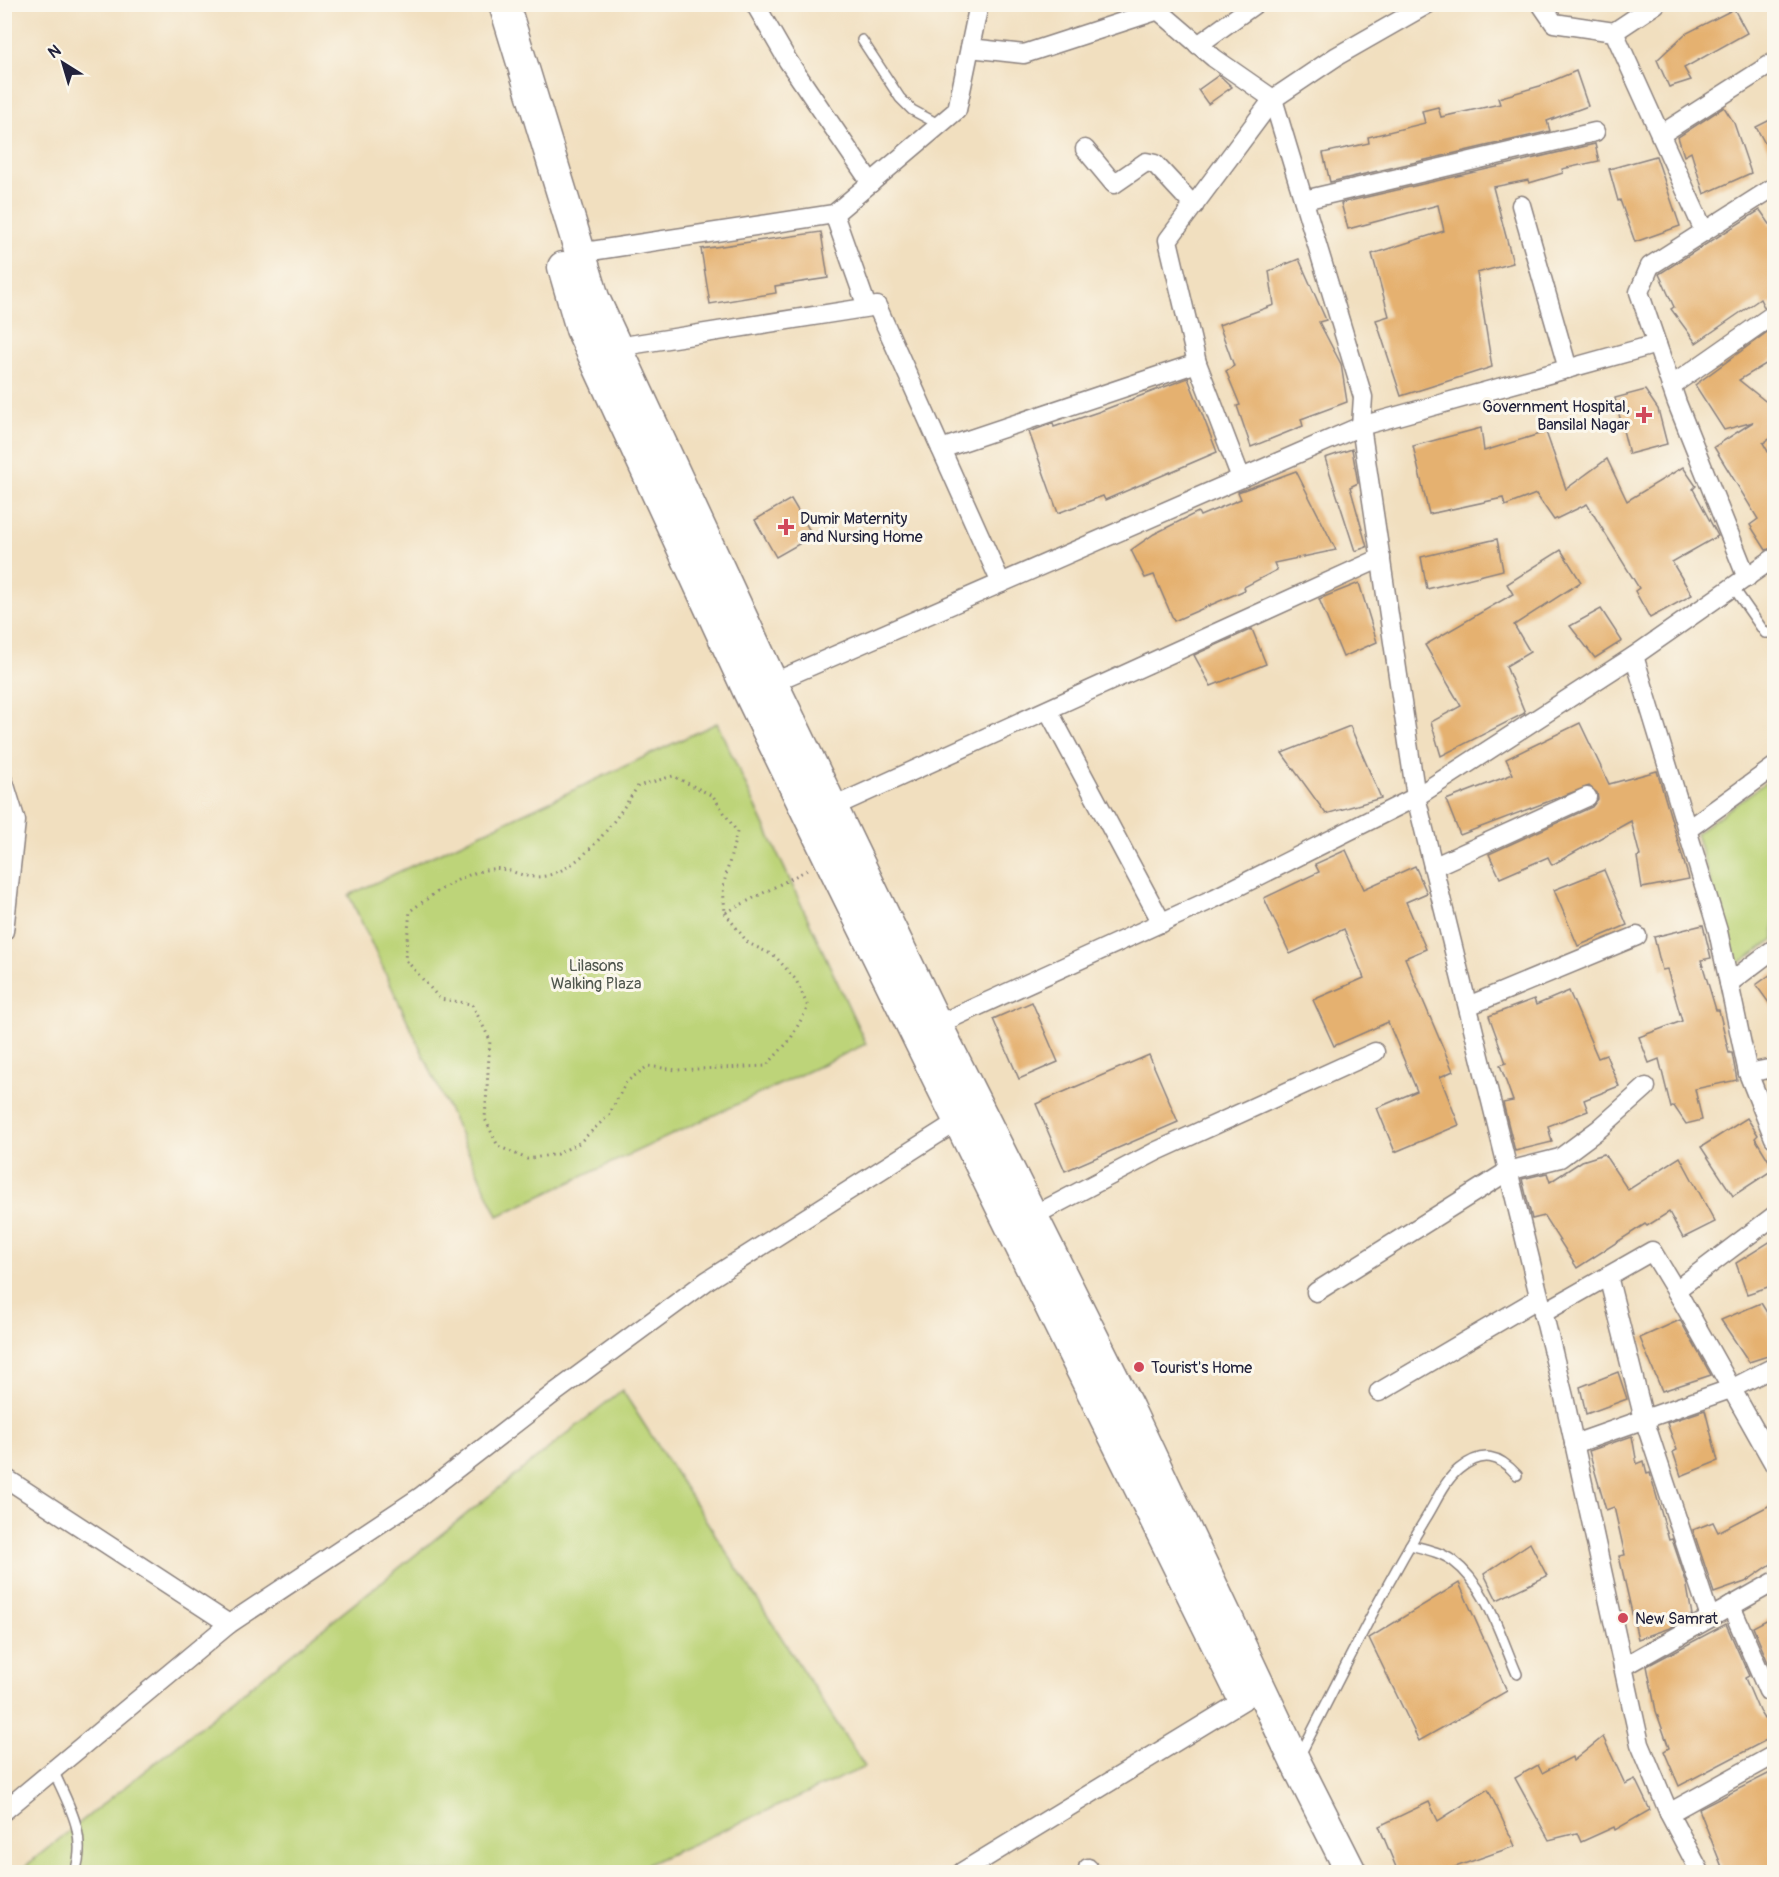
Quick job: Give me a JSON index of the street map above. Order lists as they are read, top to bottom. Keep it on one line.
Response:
{"parks":["Lilasons Walking Plaza"],"places":{"health":["Government Hospital, Bansilal Nagar","Dumir Maternity and Nursing Home"],"other":["Tourist's Home","New Samrat"]},"north":"top left"}
